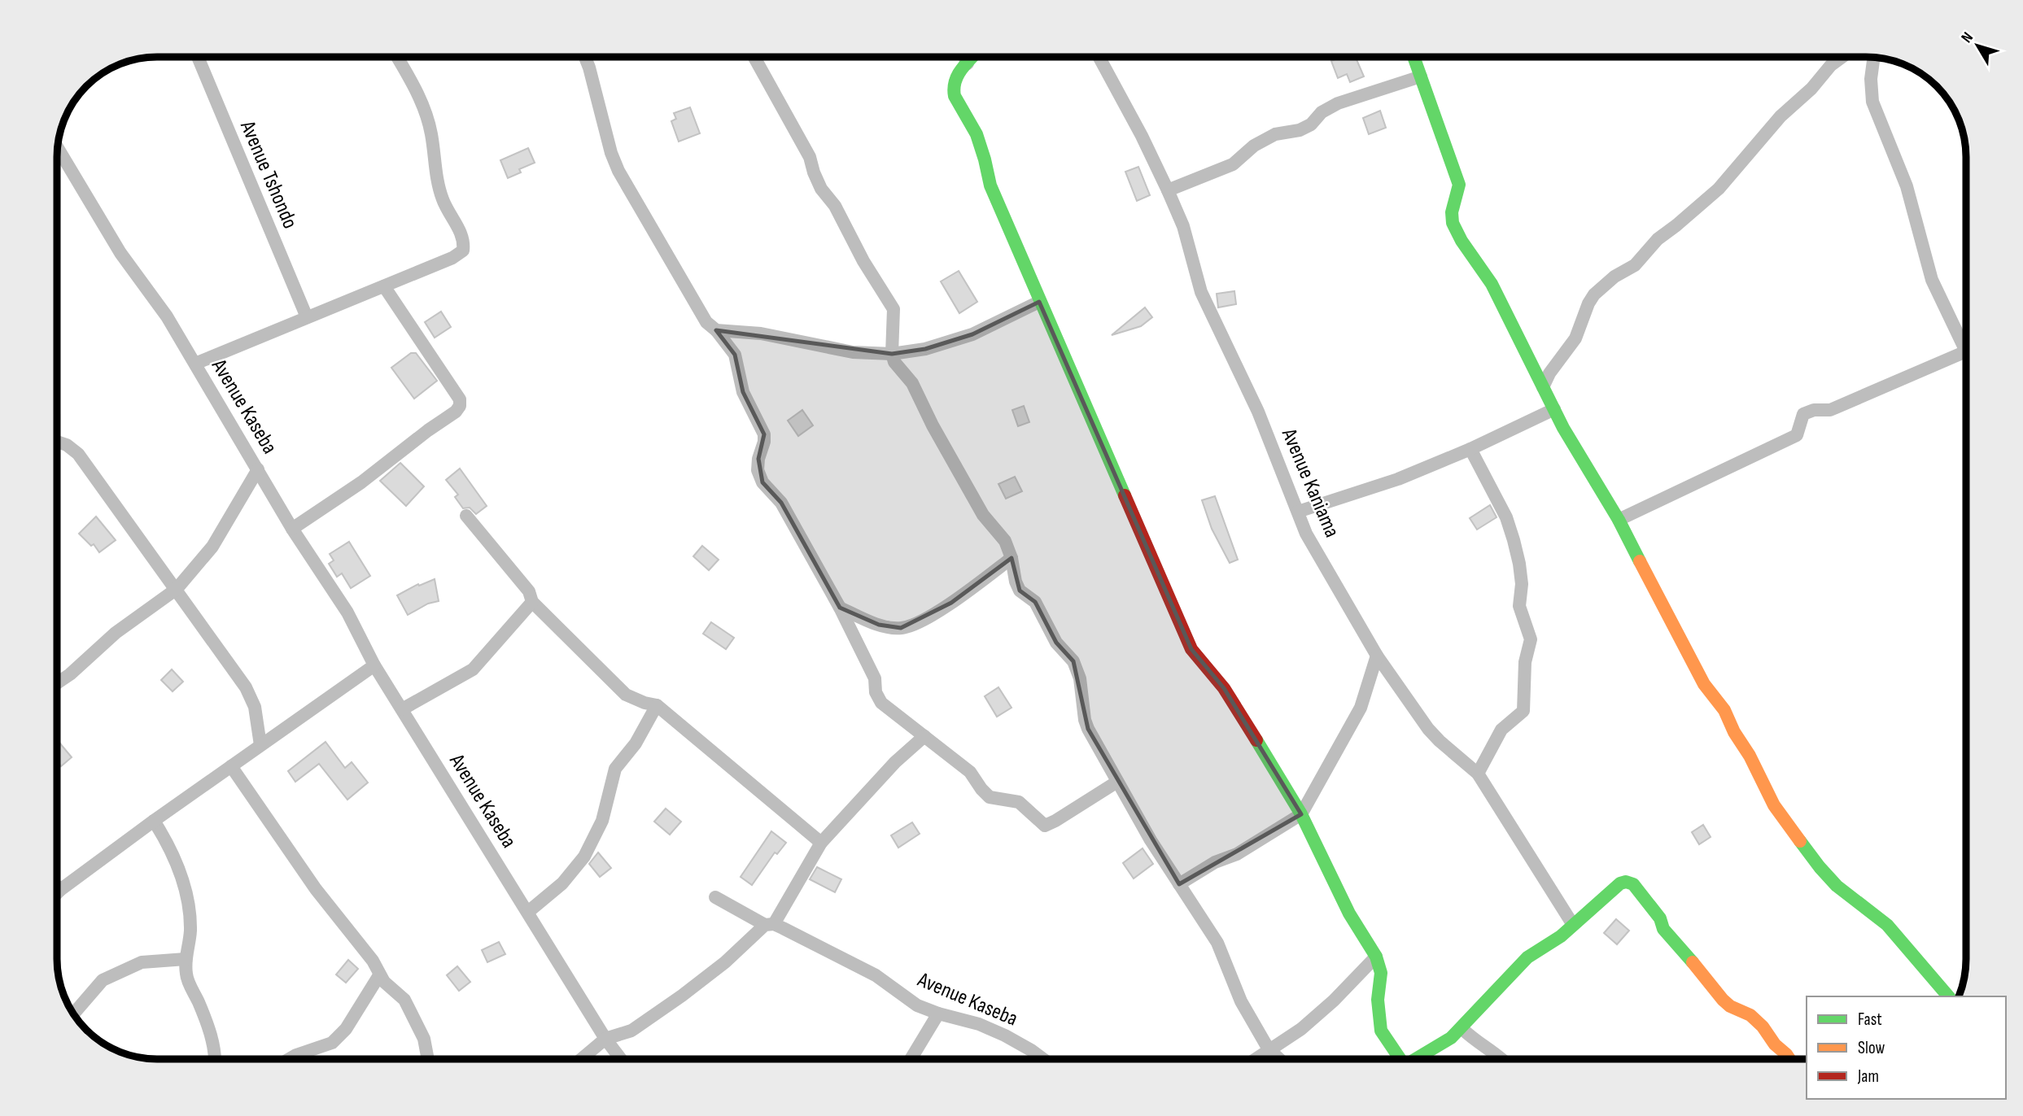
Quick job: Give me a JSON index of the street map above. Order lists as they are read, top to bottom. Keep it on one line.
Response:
{"streets":{"street":["Avenue Tshondo","Avenue Kaseba","Avenue Kaniama"]},"legend":["Fast","Slow","Jam"],"north":"top left"}
